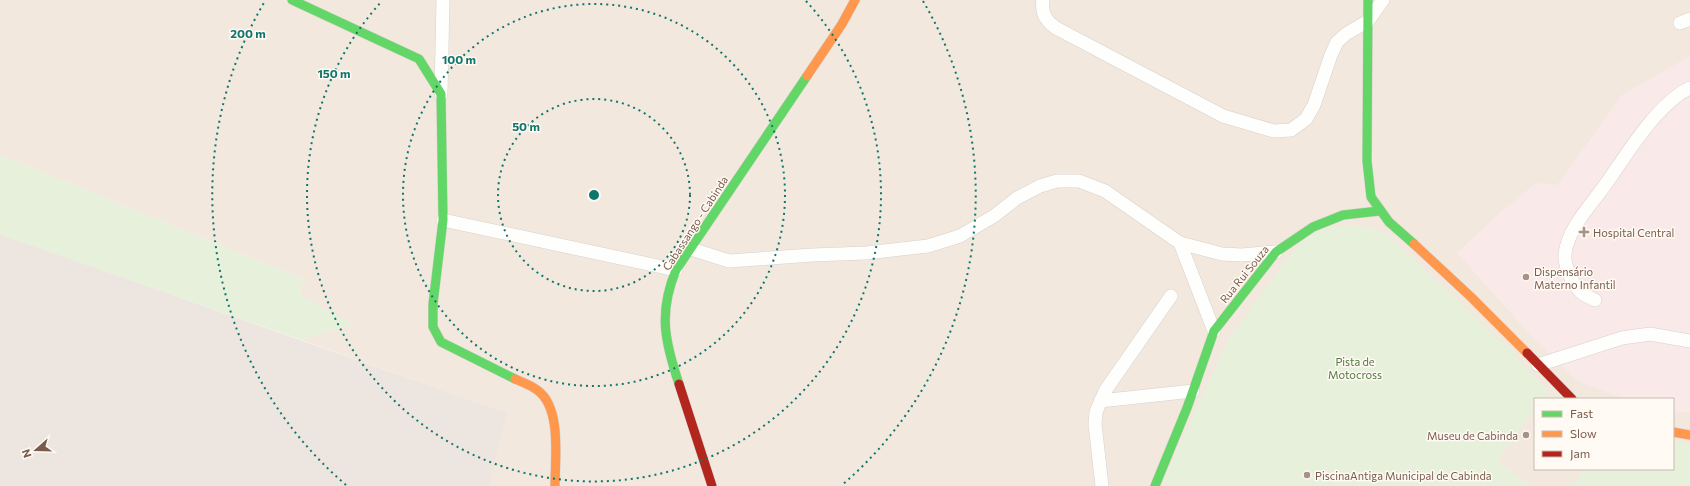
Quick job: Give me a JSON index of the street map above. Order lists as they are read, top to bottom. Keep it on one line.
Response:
{"streets":{"main road":["Cabassango - Cabinda","Rua Rui Souza"]},"parks":["Pista de Motocross"],"places":{"health":["Hospital Central"],"other":["Dispensário Materno Infantil","Museu de Cabinda","PiscinaAntiga Municipal de Cabinda"]},"legend":["Fast","Slow","Jam"],"north":"left","rings":["200 m","100 m","150 m","50 m"]}
